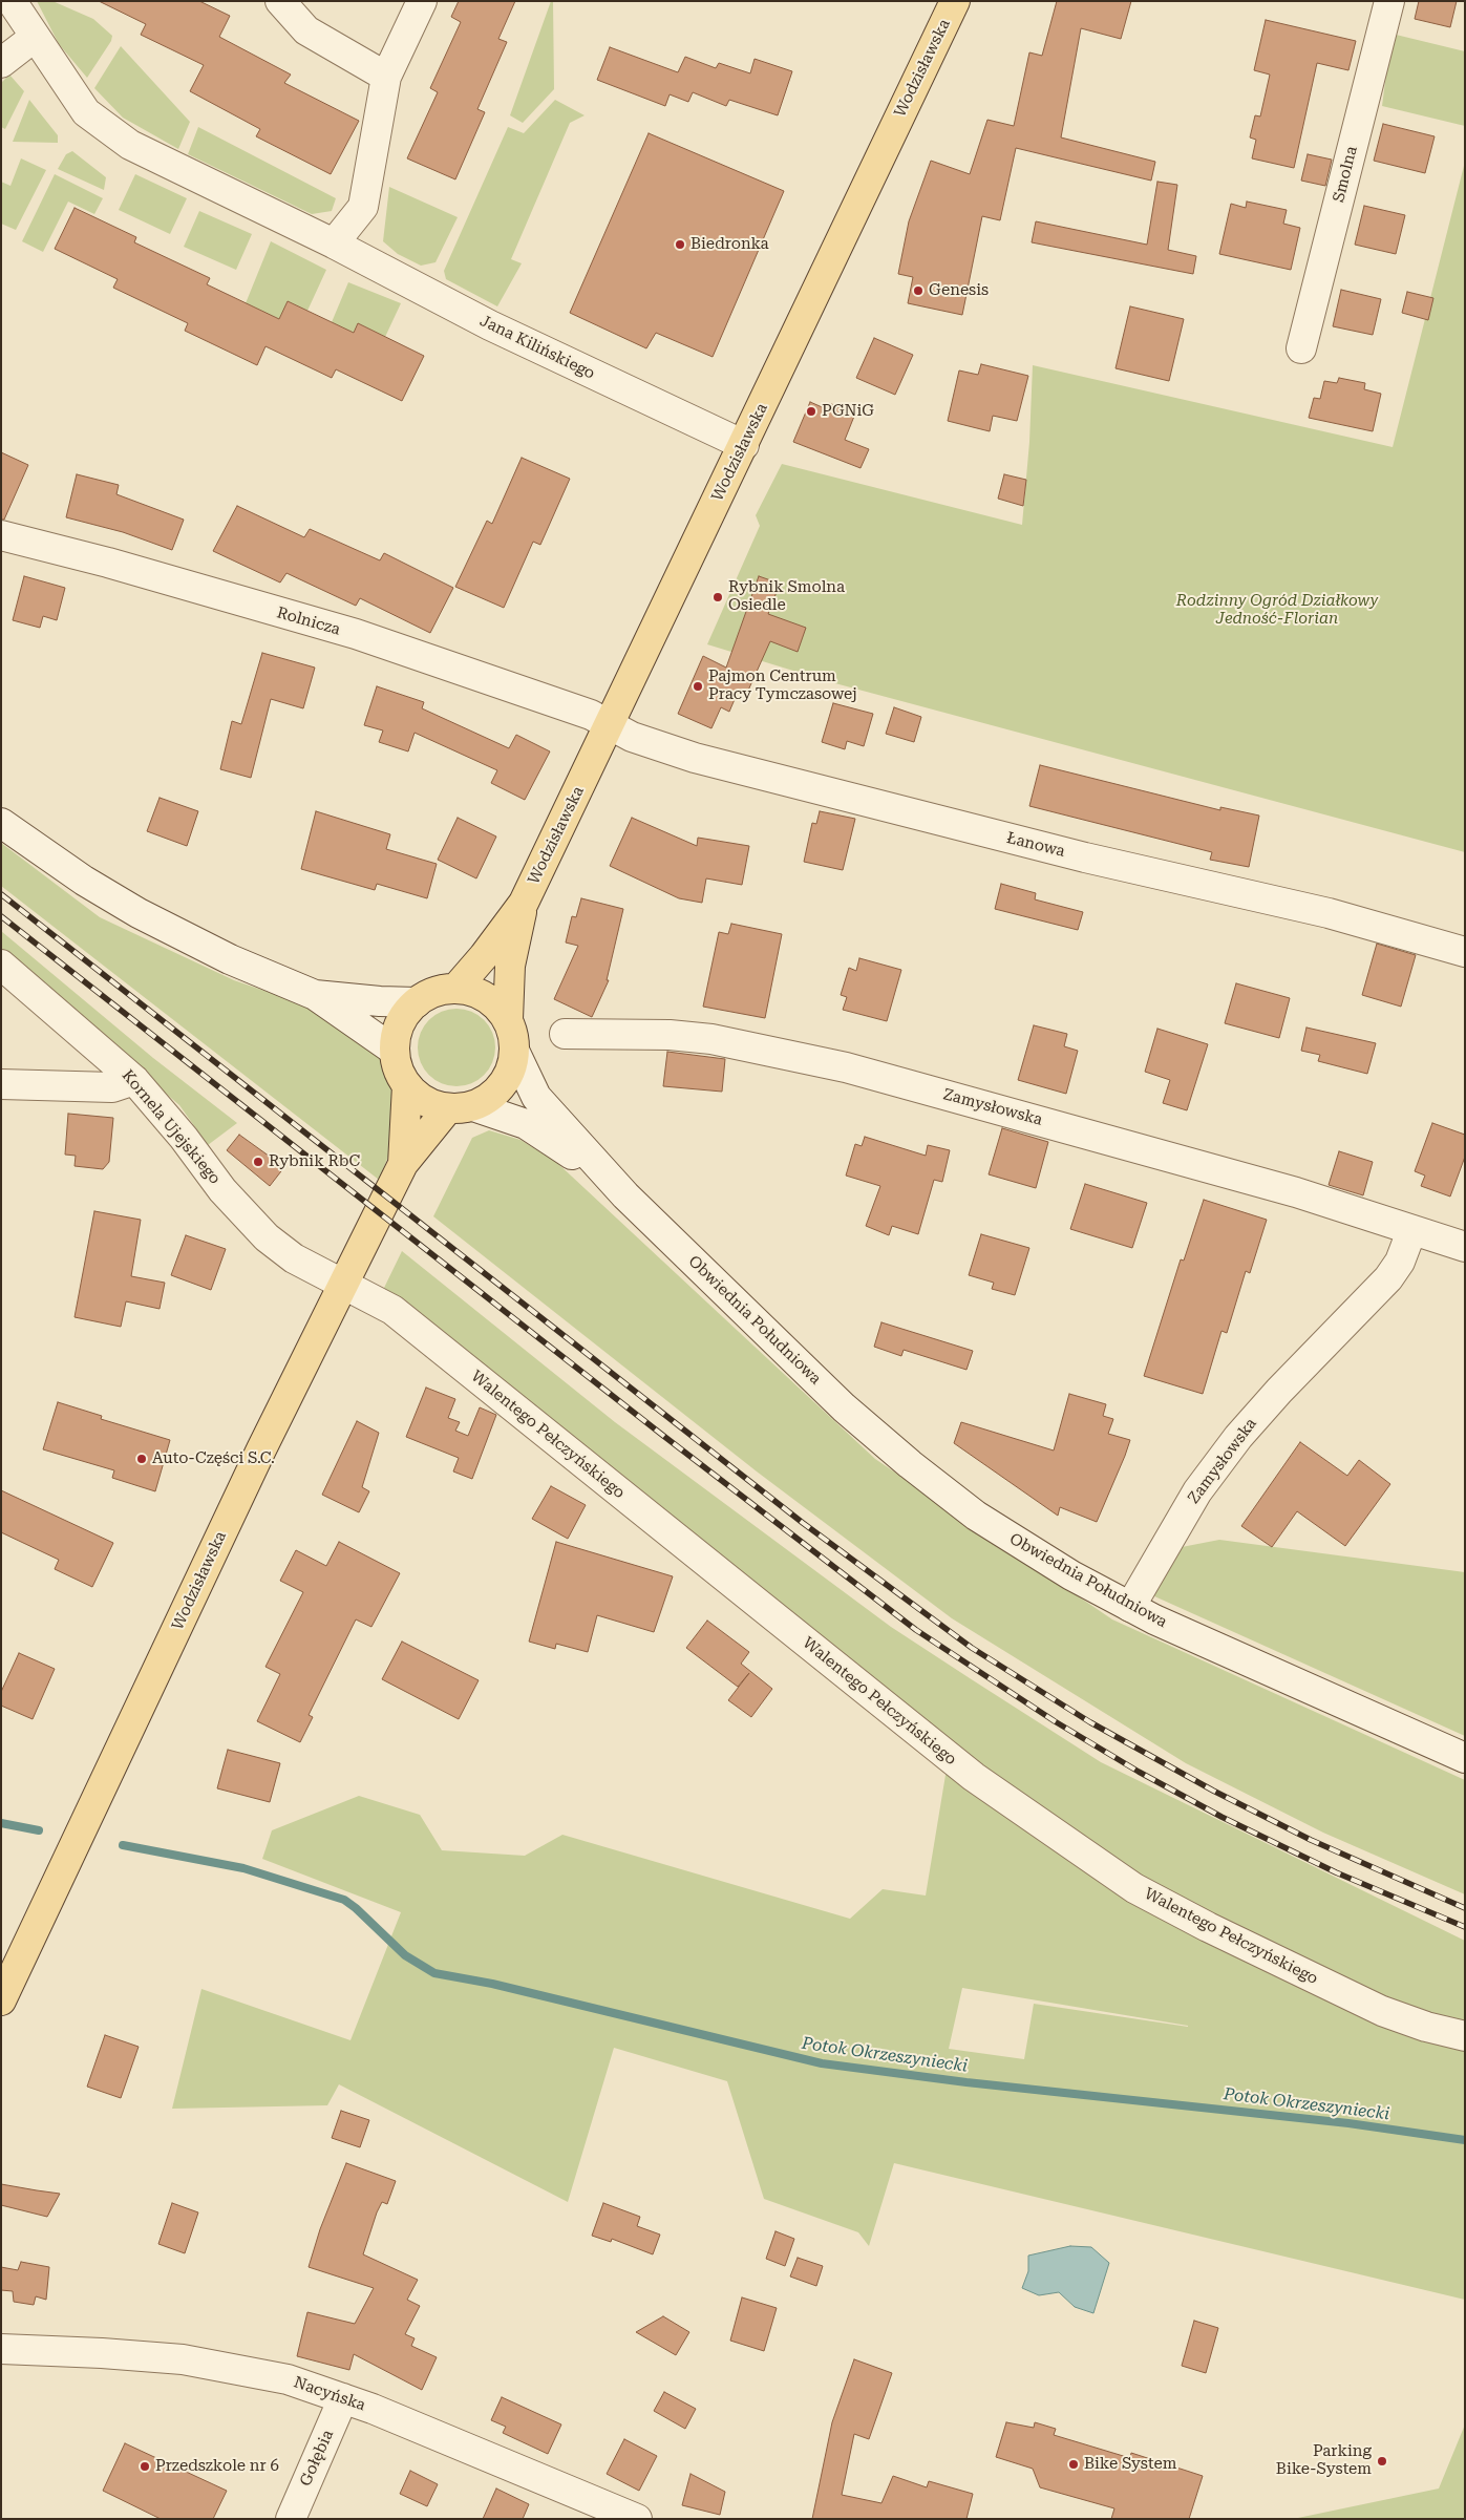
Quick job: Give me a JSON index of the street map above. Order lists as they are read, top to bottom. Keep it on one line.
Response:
{"streets":{"main road":["Wodzisławska"],"street":["Smolna","Jana Kilińskiego","Rolnicza","Łanowa","Zamysłowska","Kornela Ujejskiego","Obwiednia Południowa","Walentego Pełczyńskiego","Nacyńska","Gołębia"]},"crossings":[["Wodzisławska","Jana Kilińskiego"],["Wodzisławska","Rolnicza"],["Wodzisławska","Łanowa"],["Wodzisławska","Kornela Ujejskiego"],["Wodzisławska","Obwiednia Południowa"],["Wodzisławska","Walentego Pełczyńskiego"],["Rolnicza","Łanowa"],["Zamysłowska","Obwiednia Południowa"],["Kornela Ujejskiego","Walentego Pełczyńskiego"],["Nacyńska","Gołębia"]],"water":["Potok Okrzeszyniecki"],"parks":["Rodzinny Ogród Działkowy Jedność-Florian"],"places":["Biedronka","Genesis","PGNiG","Rybnik Smolna Osiedle","Pajmon Centrum Pracy Tymczasowej","Rybnik RbC","Auto-Części S.C.","Parking Bike-System","Bike System","Przedszkole nr 6"]}
